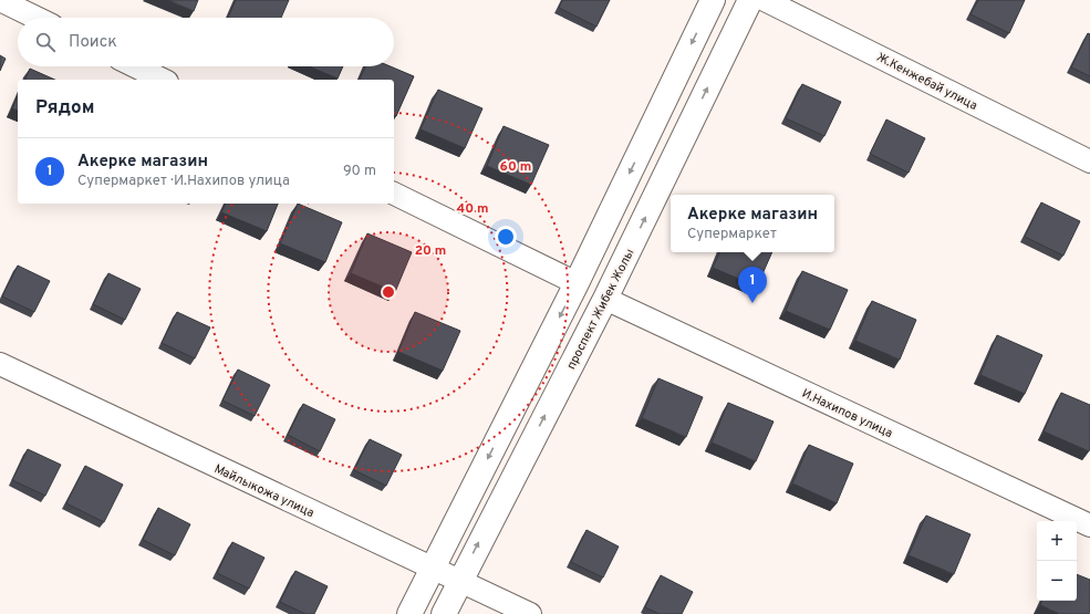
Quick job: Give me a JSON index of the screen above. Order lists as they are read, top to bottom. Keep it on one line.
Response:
{"streets":{"street":["Ж.Кенжебай улица","проспект Жибек Жолы","И.Нахипов улица","Майлыкожа улица"]},"crossings":[["проспект Жибек Жолы","И.Нахипов улица"],["проспект Жибек Жолы","Майлыкожа улица"]],"page":{"search":"Поиск","heading":"Рядом","list":[{"mark":"1","name":"Акерке магазин","note":"Супермаркет · И.Нахипов улица","value":"90 m"}],"popup":["Акерке магазин","Супермаркет"],"pins":"1","map_buttons":["+","−"]},"rings":["60 m","40 m","20 m"]}
